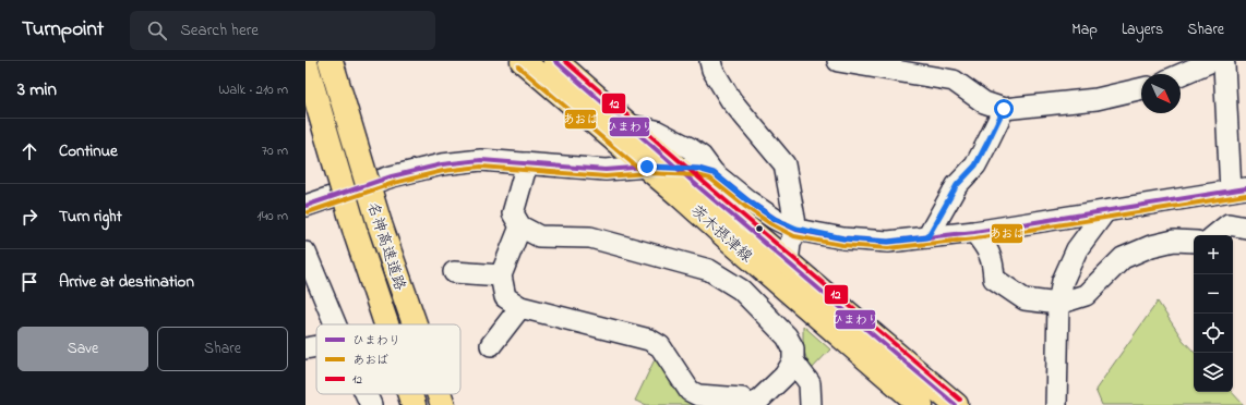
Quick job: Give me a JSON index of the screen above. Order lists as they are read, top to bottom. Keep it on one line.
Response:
{"streets":{"main road":["茨木摂津線","名神高速道路"]},"lines":["transit line ひまわり","transit line 12","transit line あおば"],"legend":["ひまわり","あおば","12"],"north":"bottom right","page":{"header":"Turnpoint","search":"Search here","nav":["Map","Layers","Share"],"heading":["3 min","Walk · 210 m"],"list":[["Continue","70 m"],["Turn right","140 m"],"Arrive at destination"],"map_buttons":["+","−"],"buttons":["Save","Share"]}}
